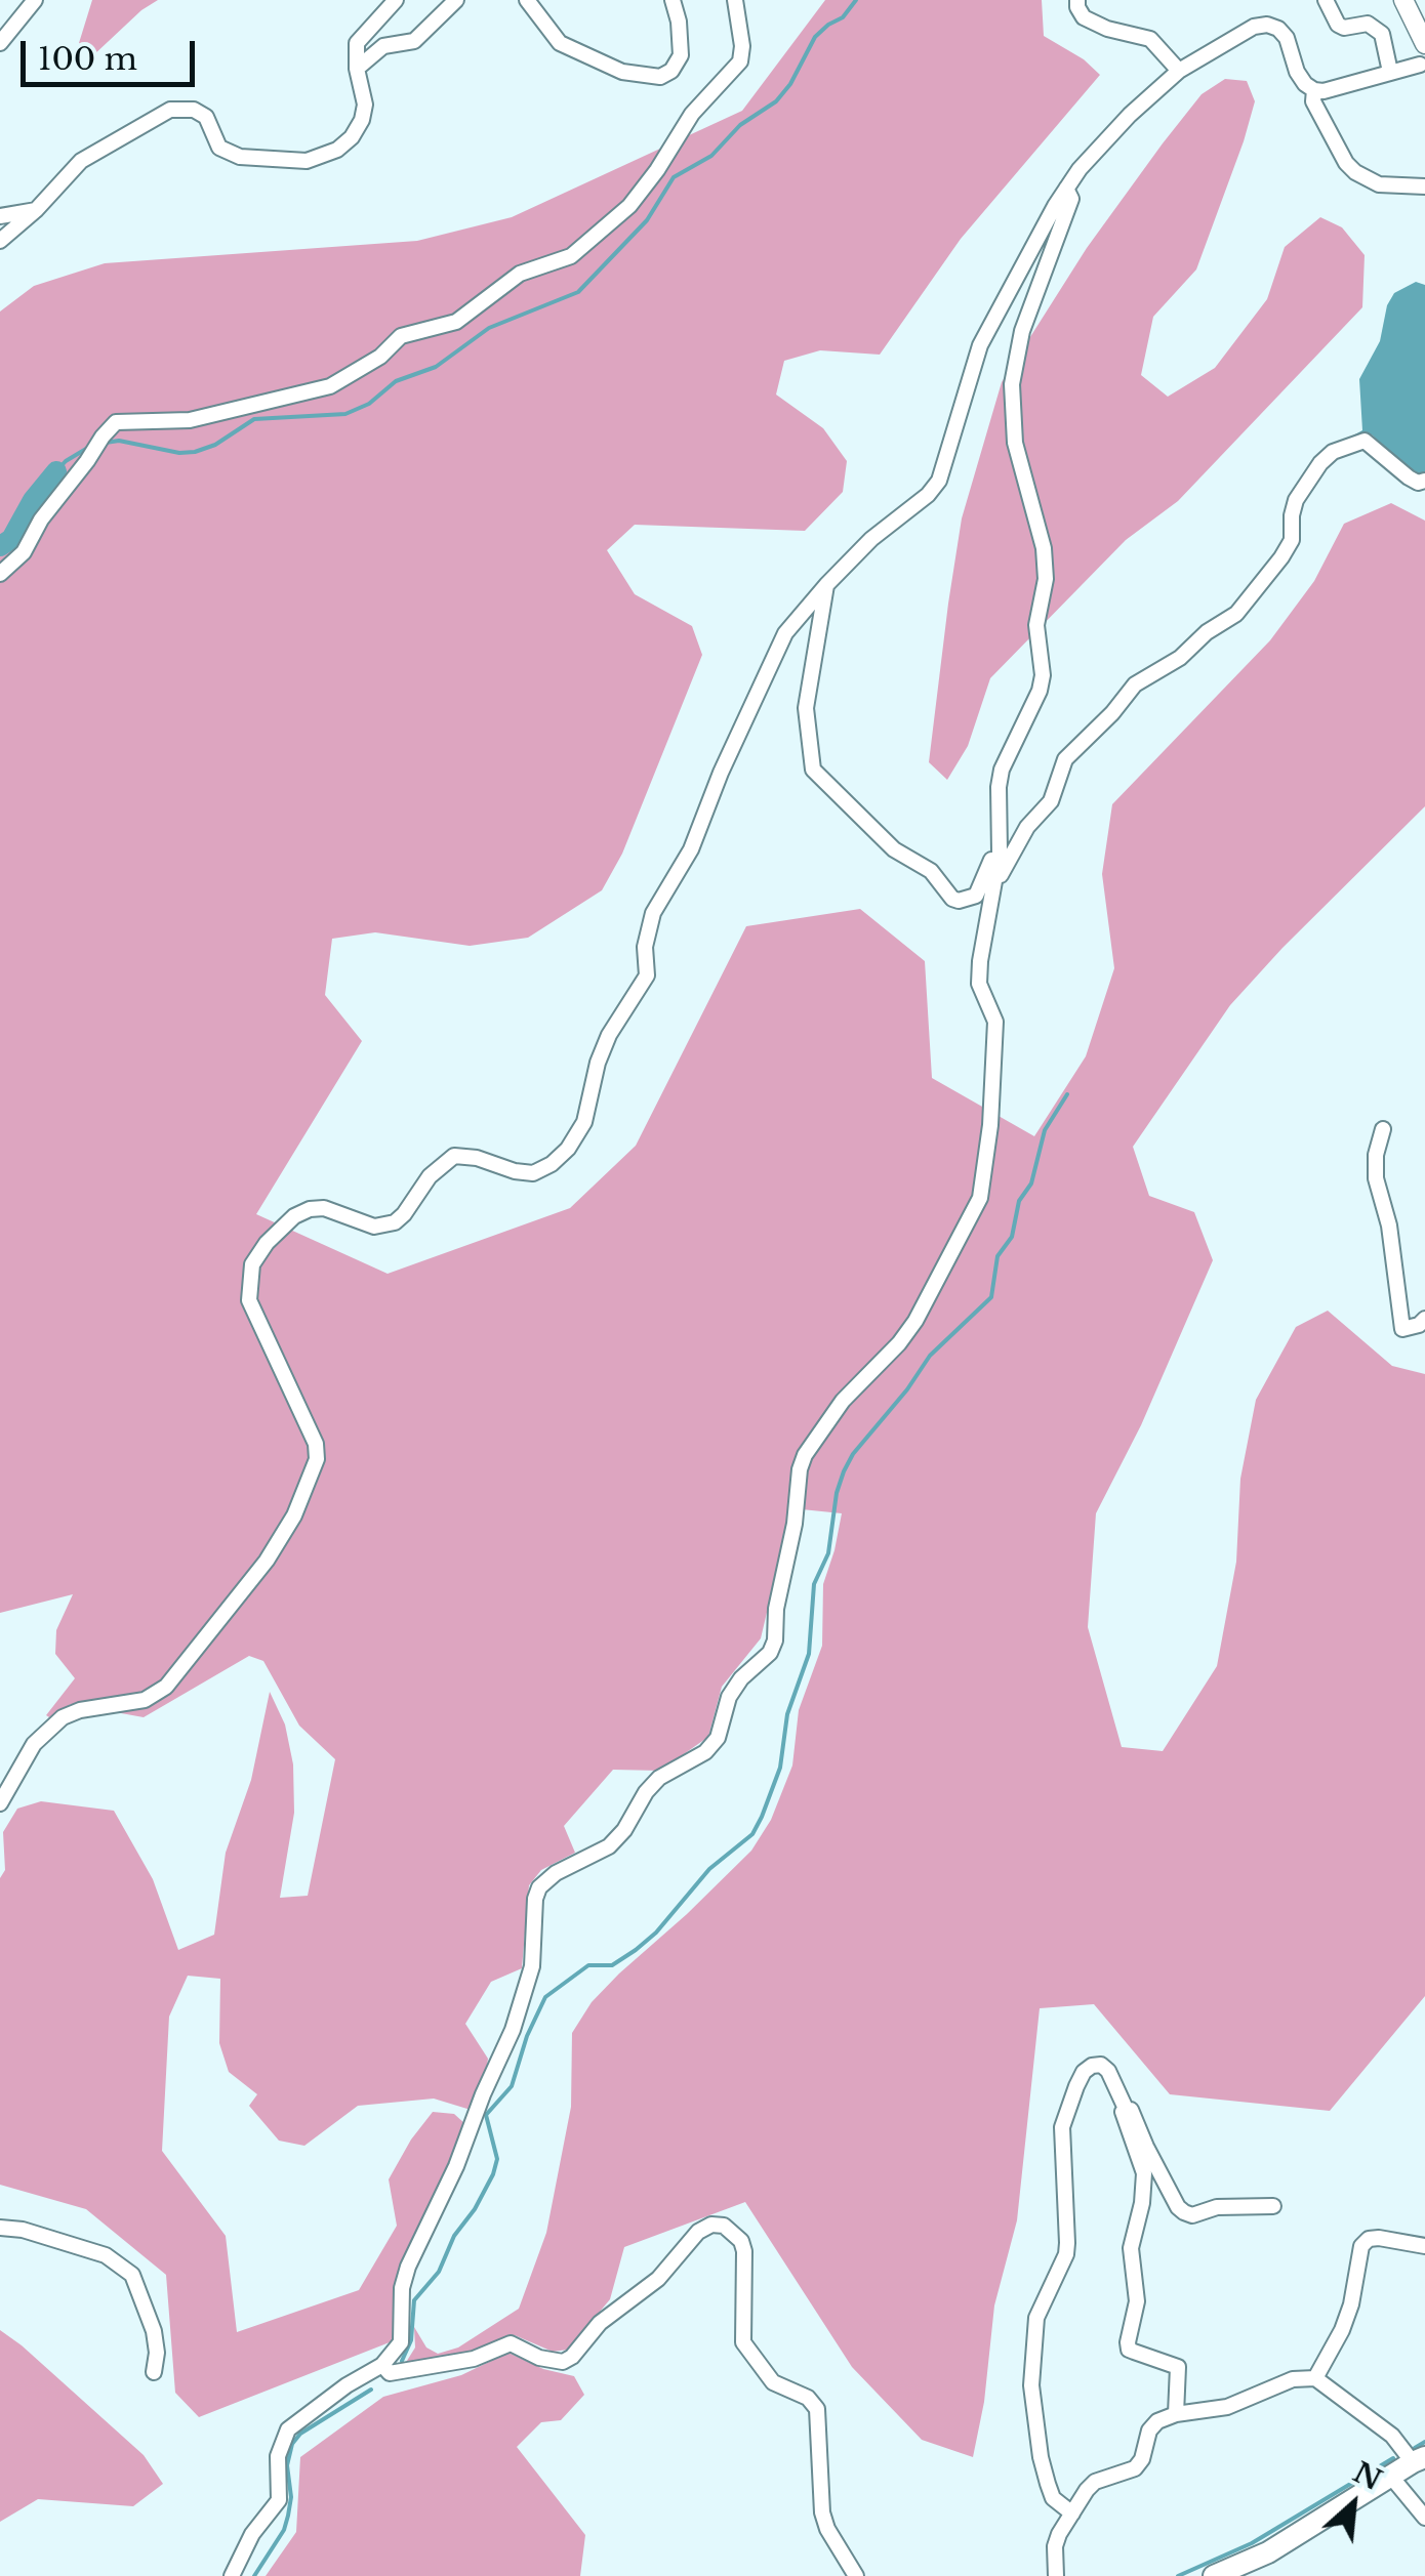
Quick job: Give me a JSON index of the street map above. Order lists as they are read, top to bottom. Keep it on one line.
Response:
{"scale_bar":"100 m","north":"top right"}
